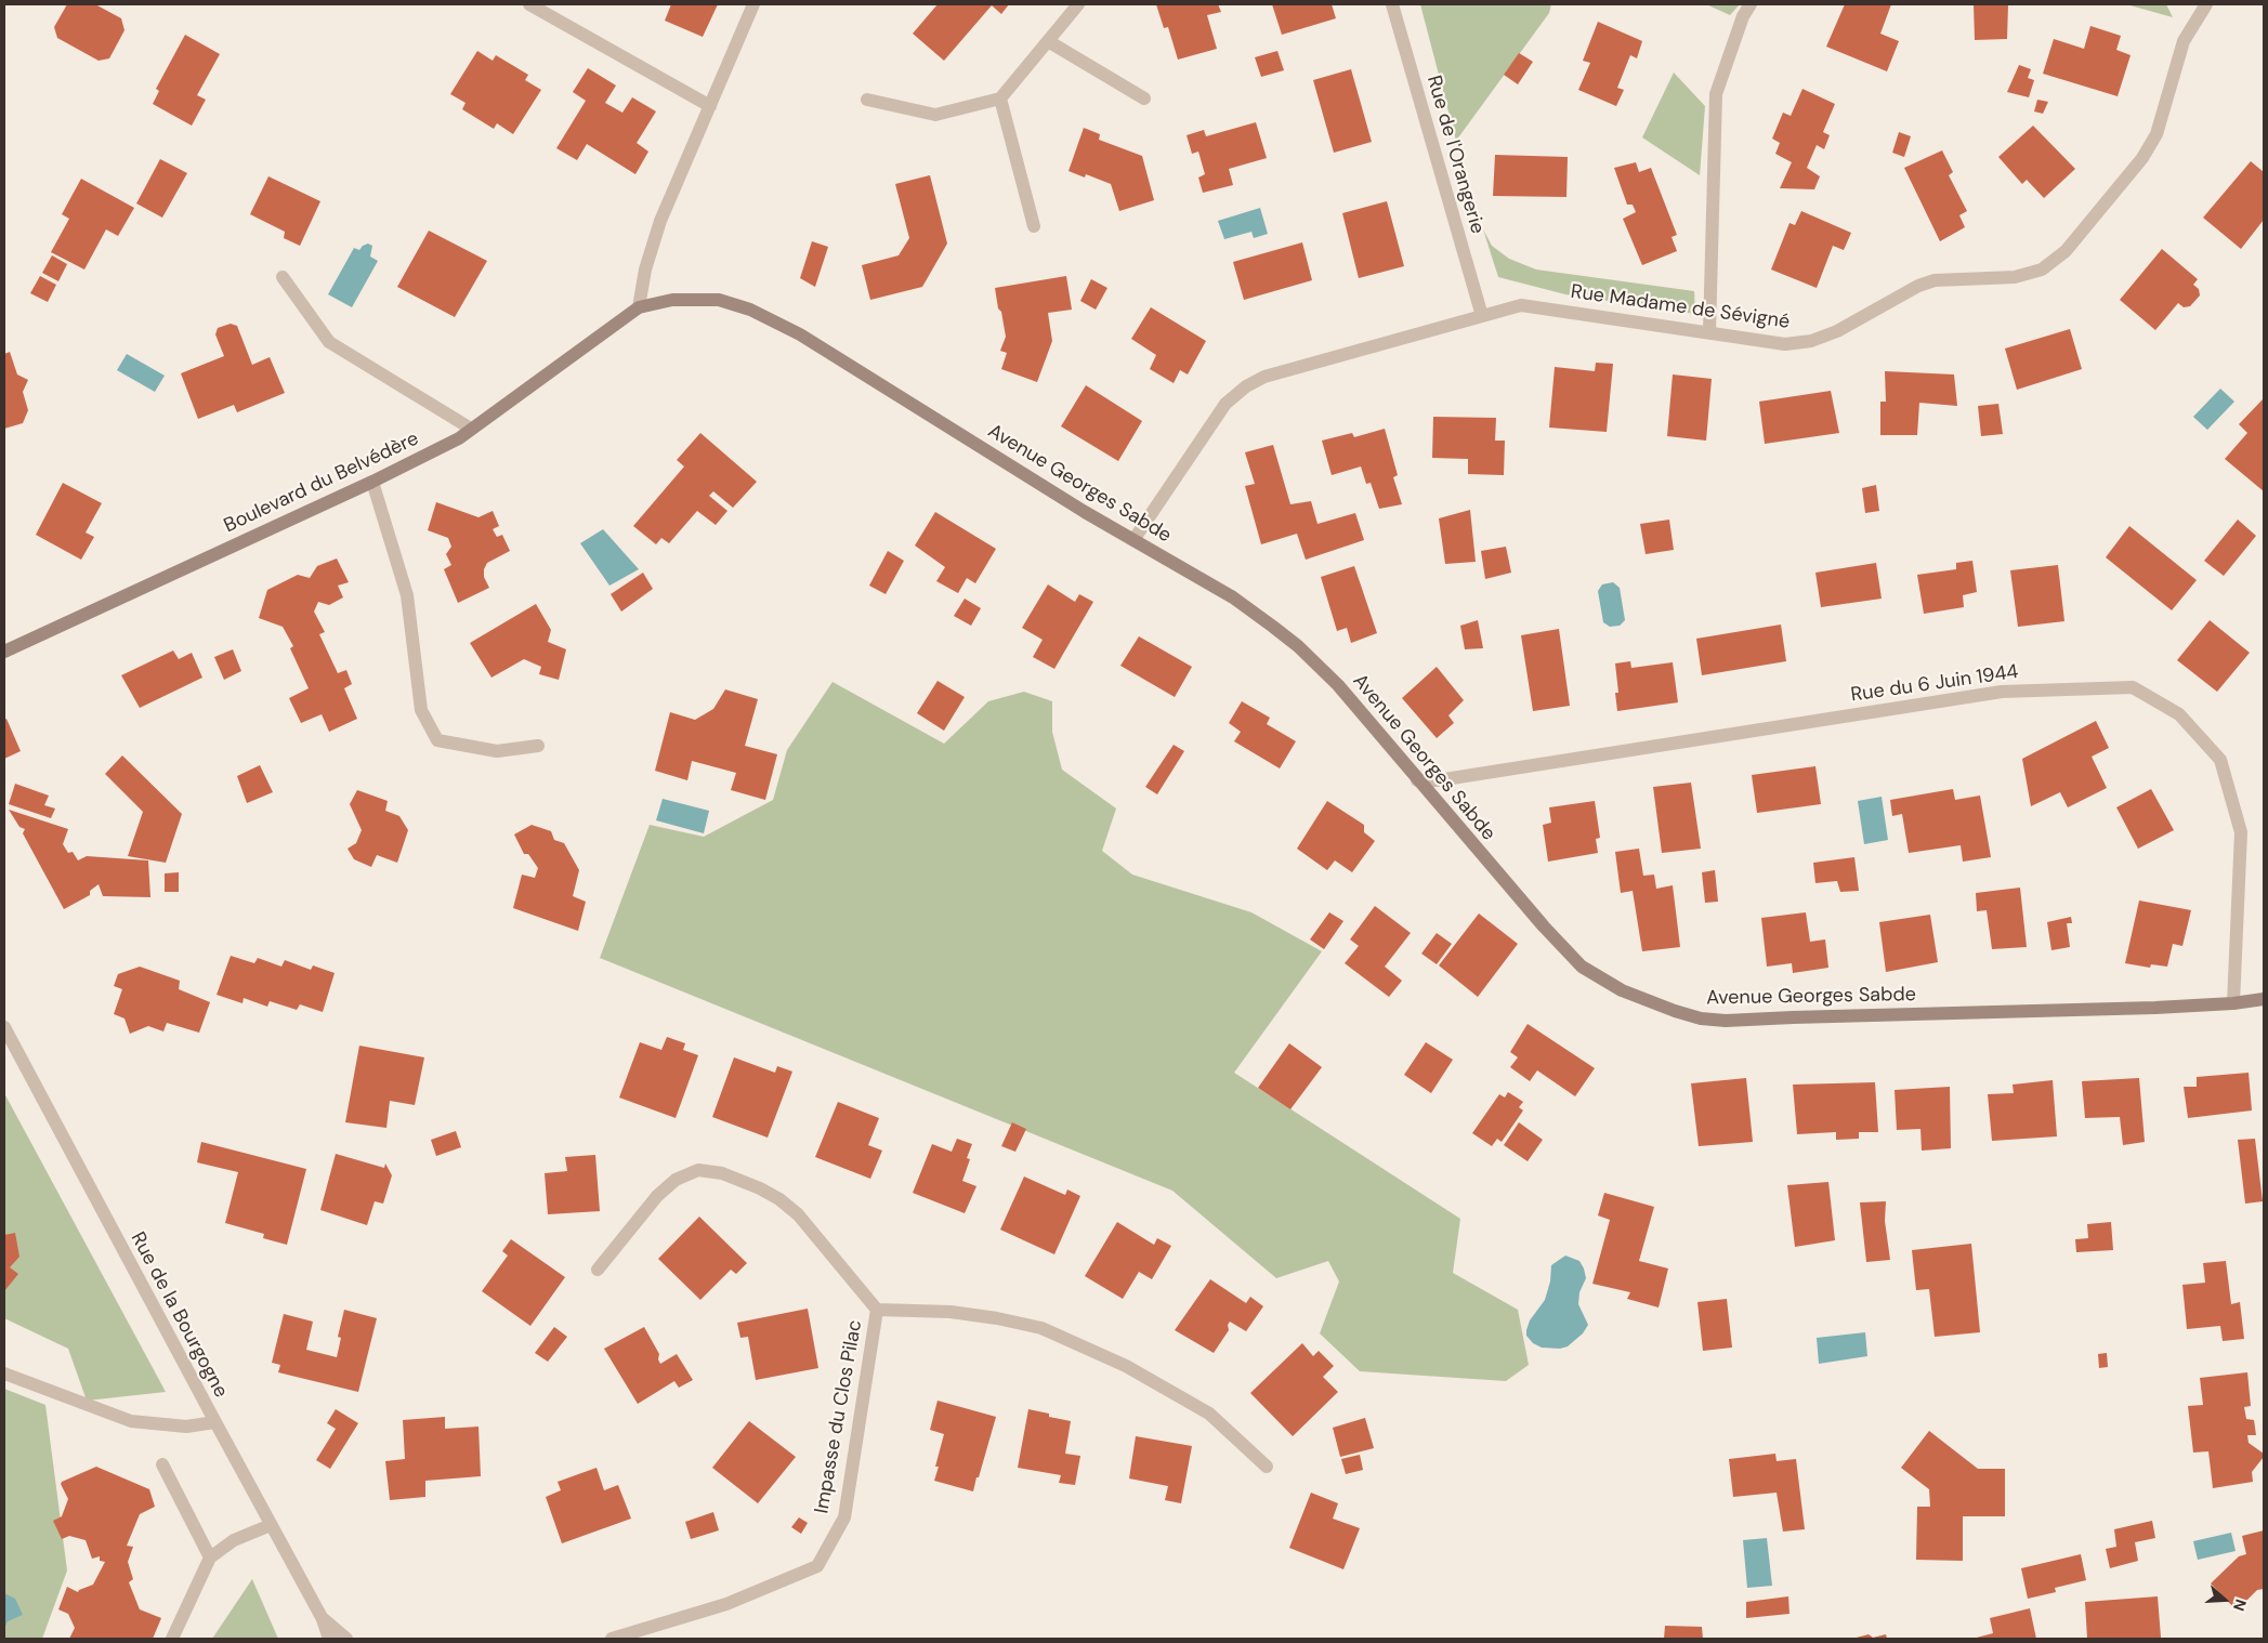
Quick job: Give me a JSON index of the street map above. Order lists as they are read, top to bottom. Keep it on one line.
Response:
{"streets":{"street":["Rue de l'Orangerie","Rue Madame de Sévigné","Boulevard du Belvédère","Avenue Georges Sabde","Rue du 6 Juin 1944","Rue de la Bourgogne","Impasse du Clos Pilac"]},"crossings":[["Rue de l'Orangerie","Rue Madame de Sévigné"],["Rue Madame de Sévigné","Avenue Georges Sabde"],["Boulevard du Belvédère","Avenue Georges Sabde"],["Avenue Georges Sabde","Rue du 6 Juin 1944"]],"north":"right"}
